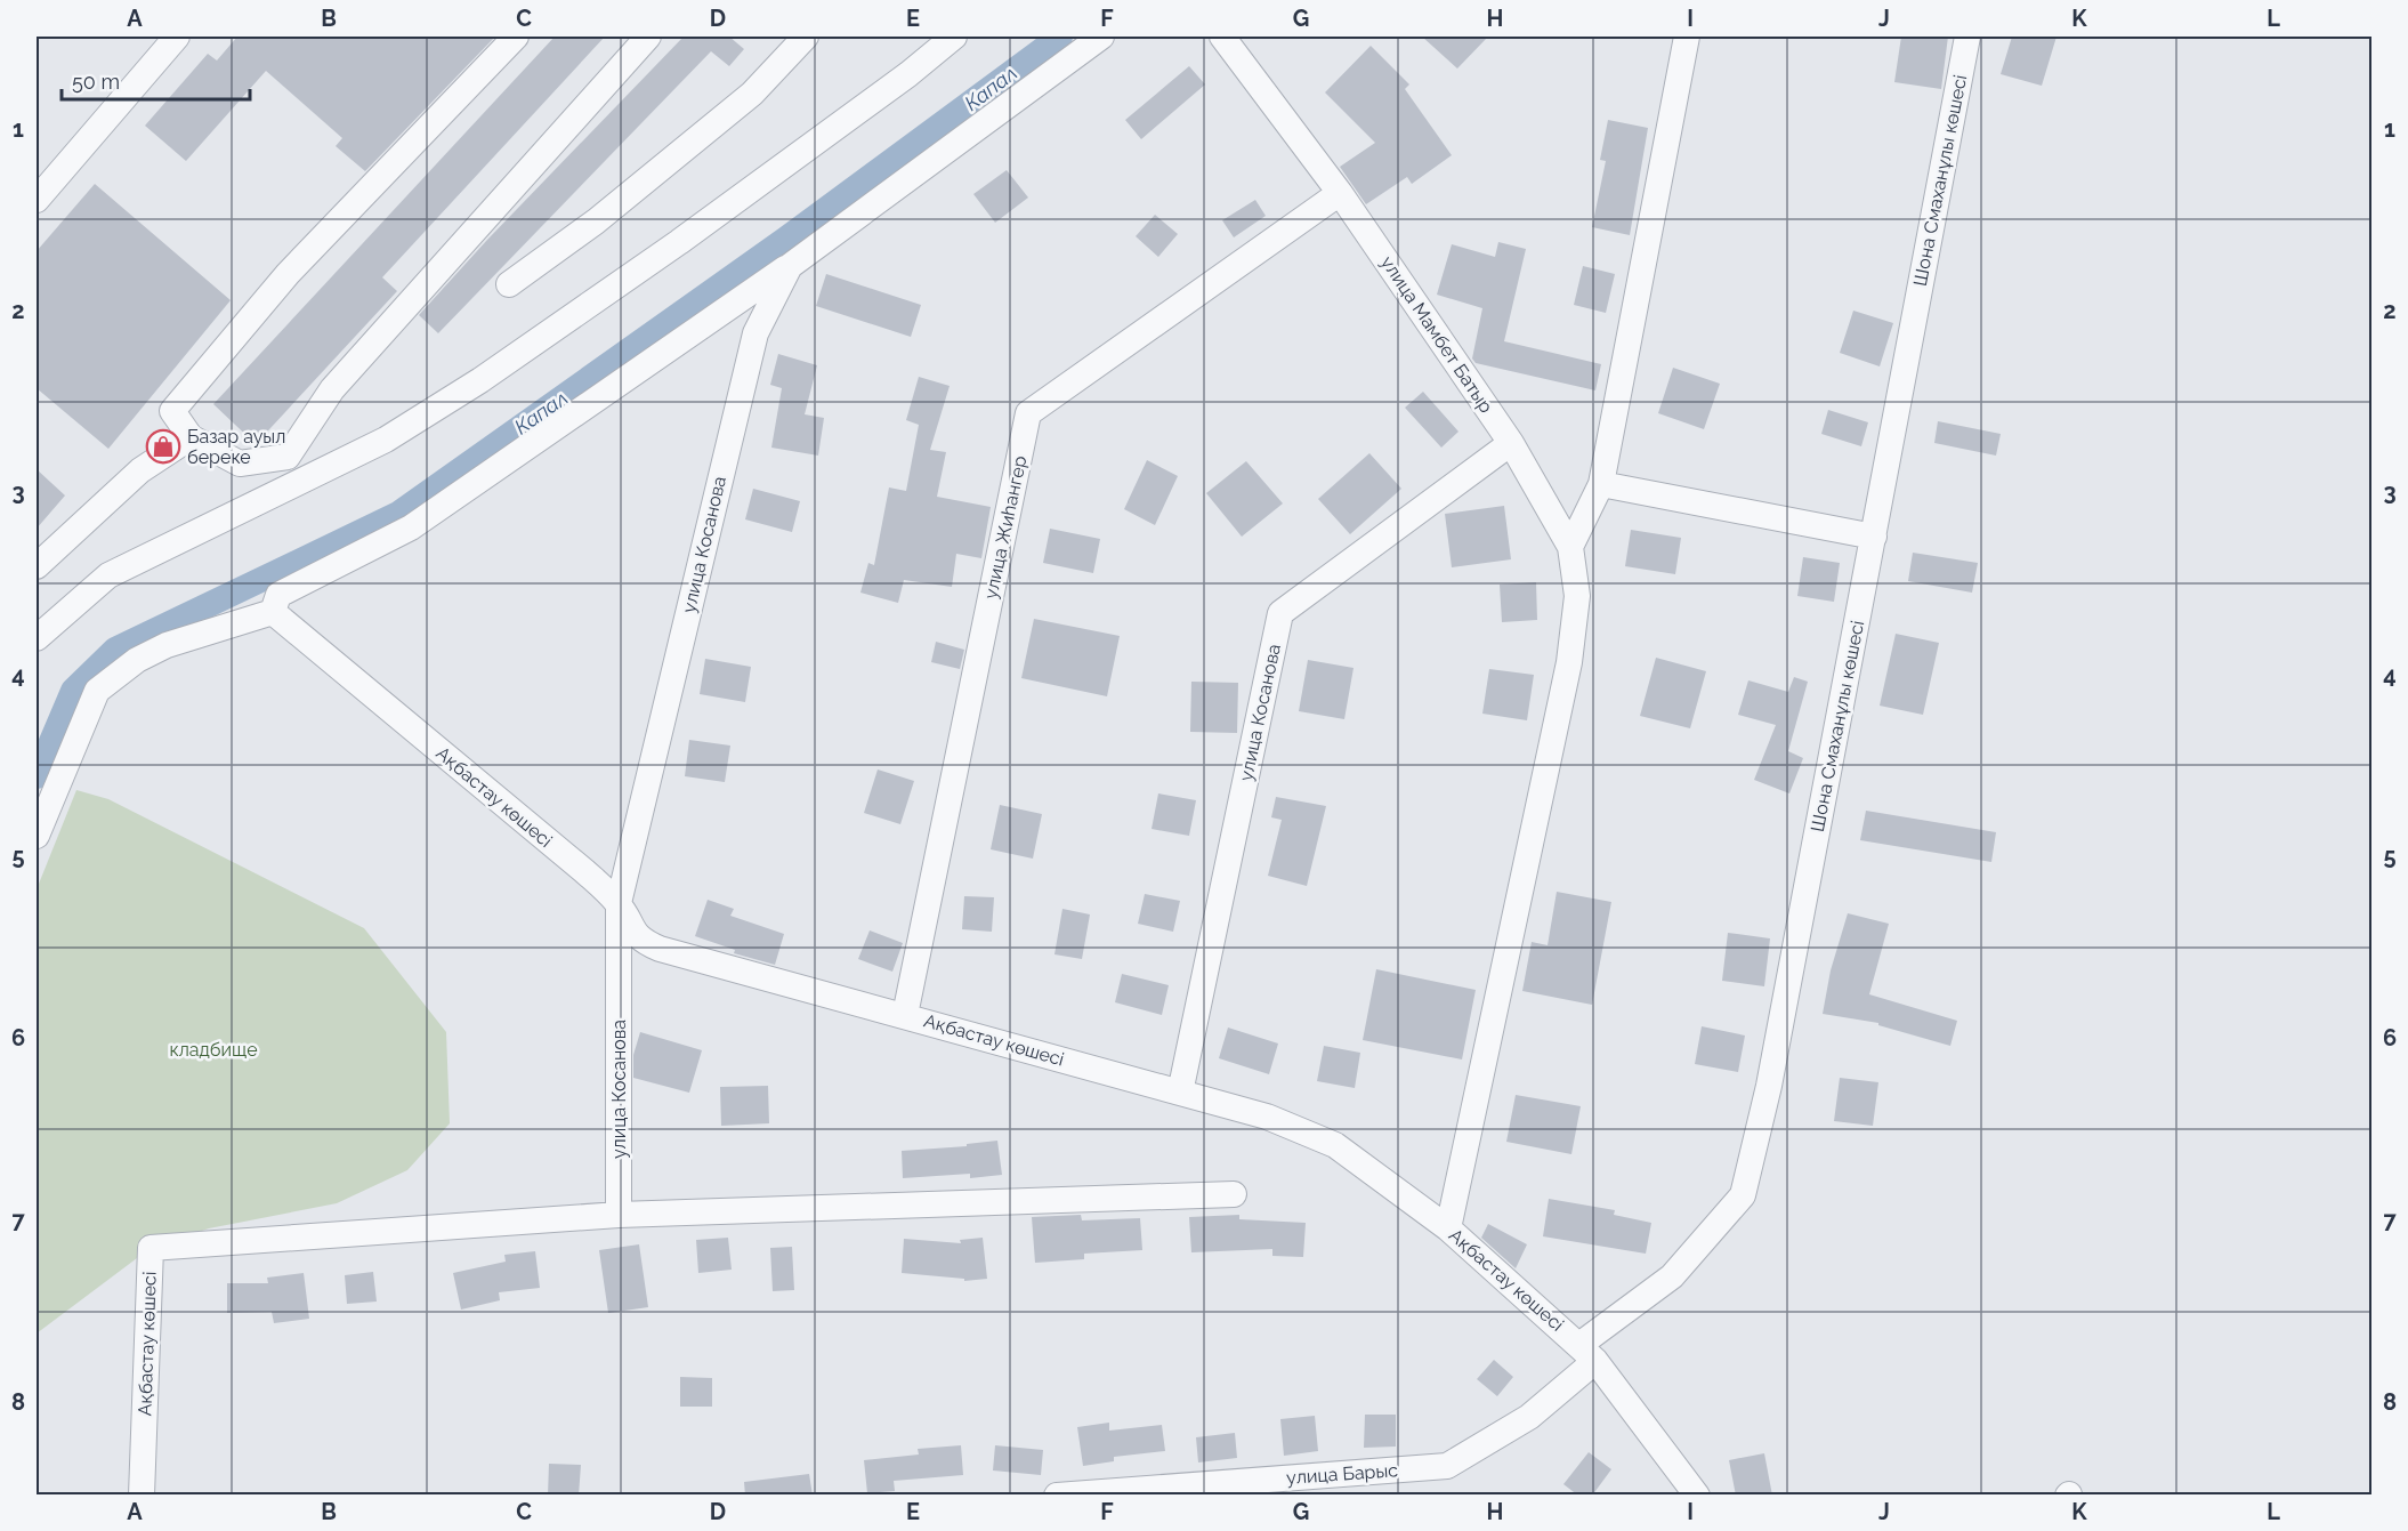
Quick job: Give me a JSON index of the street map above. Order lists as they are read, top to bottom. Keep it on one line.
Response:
{"streets":{"street":["Шона Смаханұлы көшесі","улица Мамбет Батыр","улица Жиhангер","улица Косанова","Ақбастау көшесі","улица Барыс"]},"crossings":[["Шона Смаханұлы көшесі","Ақбастау көшесі"],["Шона Смаханұлы көшесі","улица Барыс"],["улица Мамбет Батыр","улица Жиhангер"],["улица Мамбет Батыр","улица Косанова"],["улица Мамбет Батыр","Ақбастау көшесі"],["улица Жиhангер","Ақбастау көшесі"],["улица Косанова","Ақбастау көшесі"],["Ақбастау көшесі","улица Барыс"]],"water":["Капал"],"parks":["кладбище"],"places":{"shop":["Базар ауыл береке"]},"scale_bar":"50 m","grid":{"columns":["A","B","C","D","E","F","G","H","I","J","K","L"],"rows":["1","2","3","4","5","6","7","8"]}}
